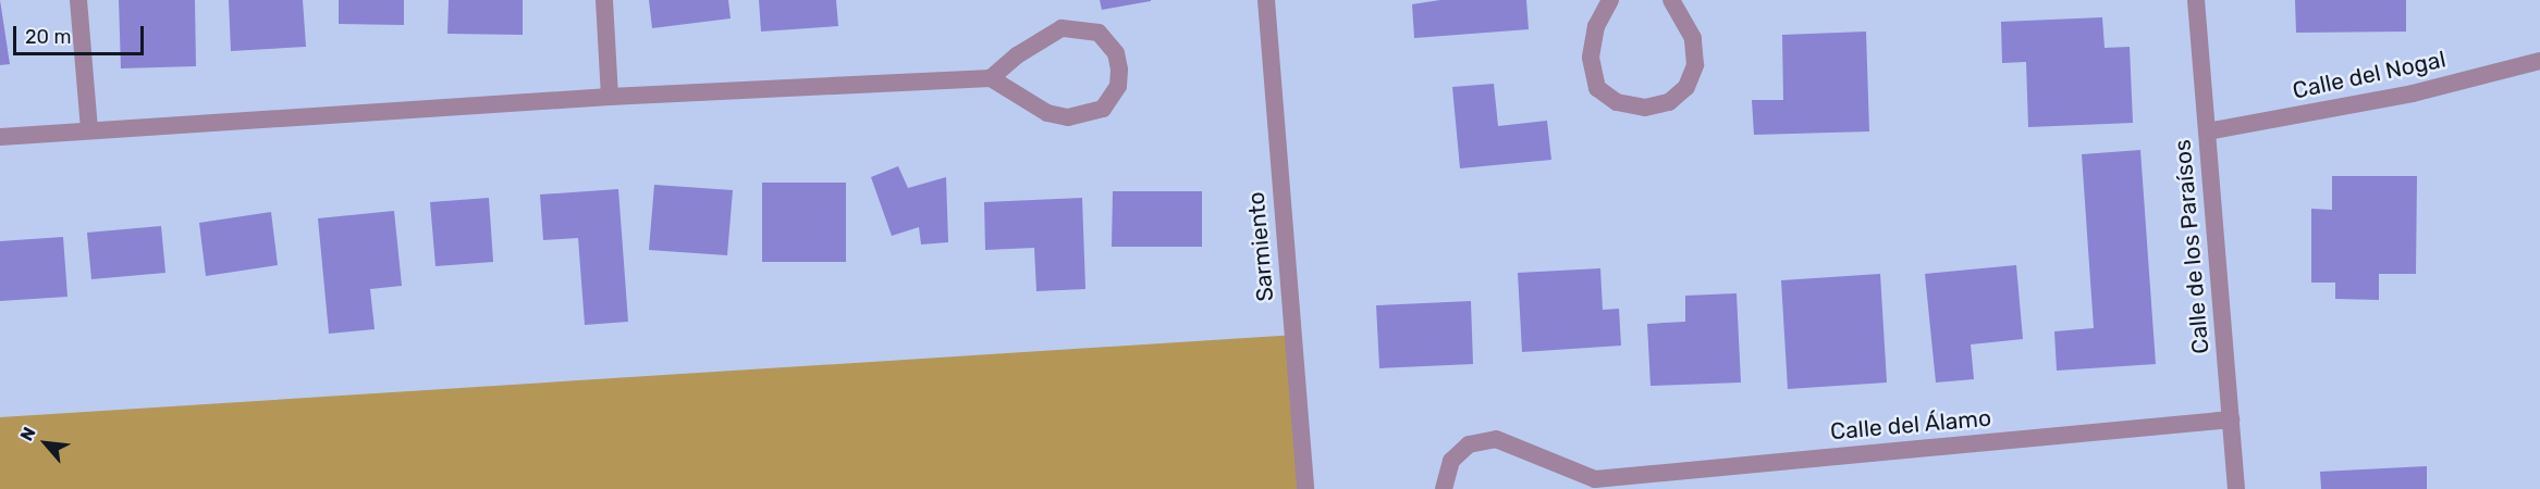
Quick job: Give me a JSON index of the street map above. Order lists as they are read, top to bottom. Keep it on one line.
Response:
{"streets":{"street":["Calle del Nogal","Sarmiento","Calle de los Paraísos","Calle del Álamo"]},"crossings":[["Calle del Nogal","Calle de los Paraísos"],["Calle de los Paraísos","Calle del Álamo"]],"scale_bar":"20 m","north":"top left"}
